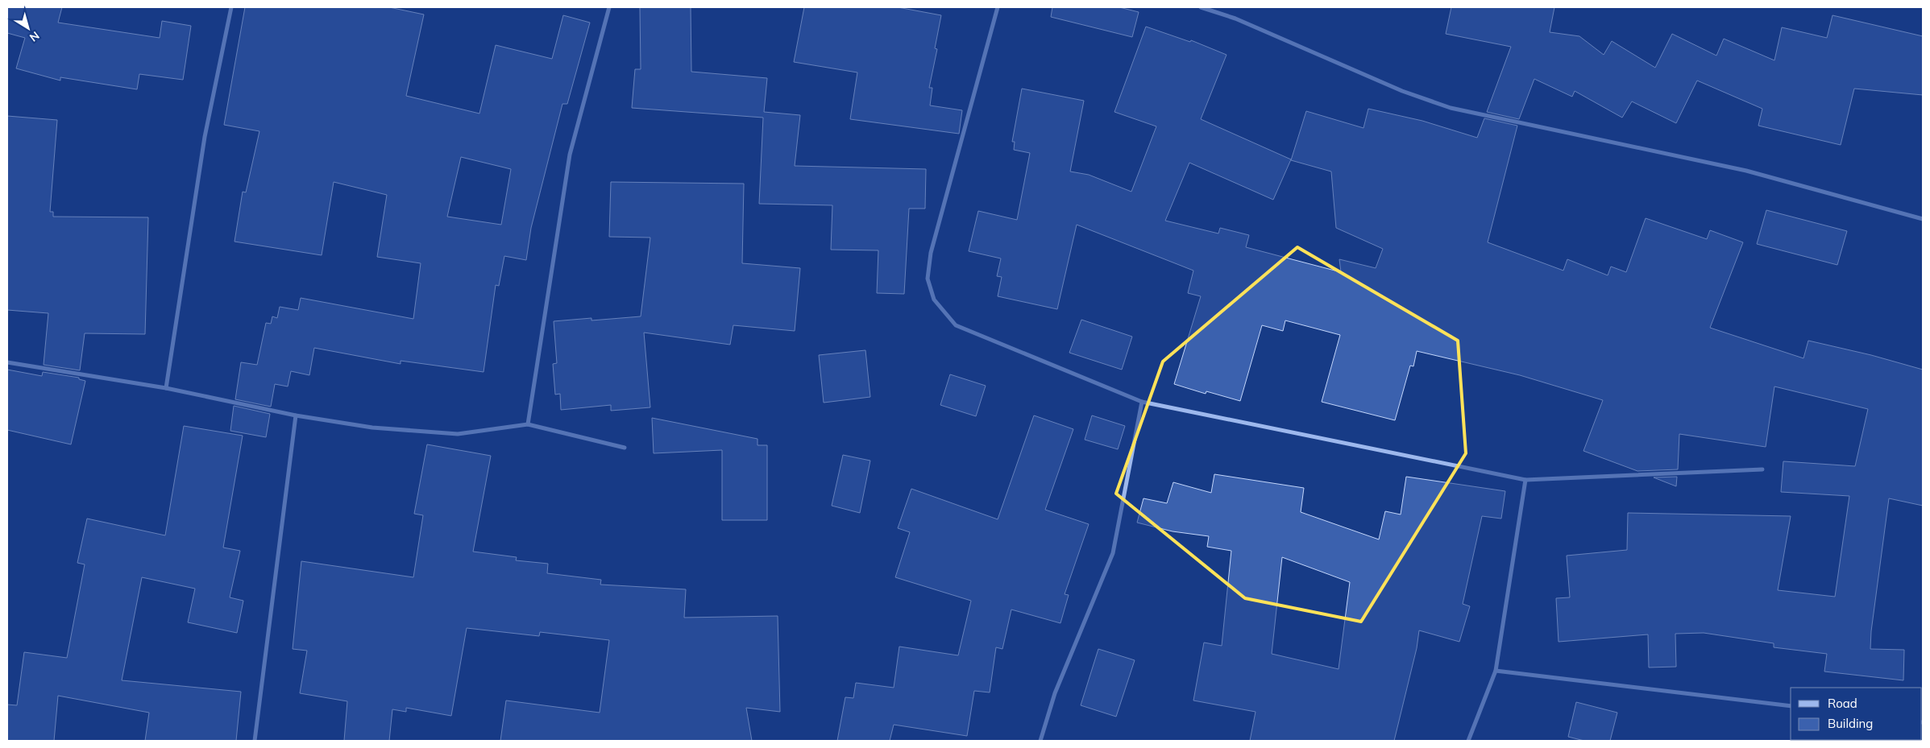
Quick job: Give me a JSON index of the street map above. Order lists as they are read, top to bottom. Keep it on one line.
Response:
{"legend":["Road","Building"],"north":"bottom right"}
